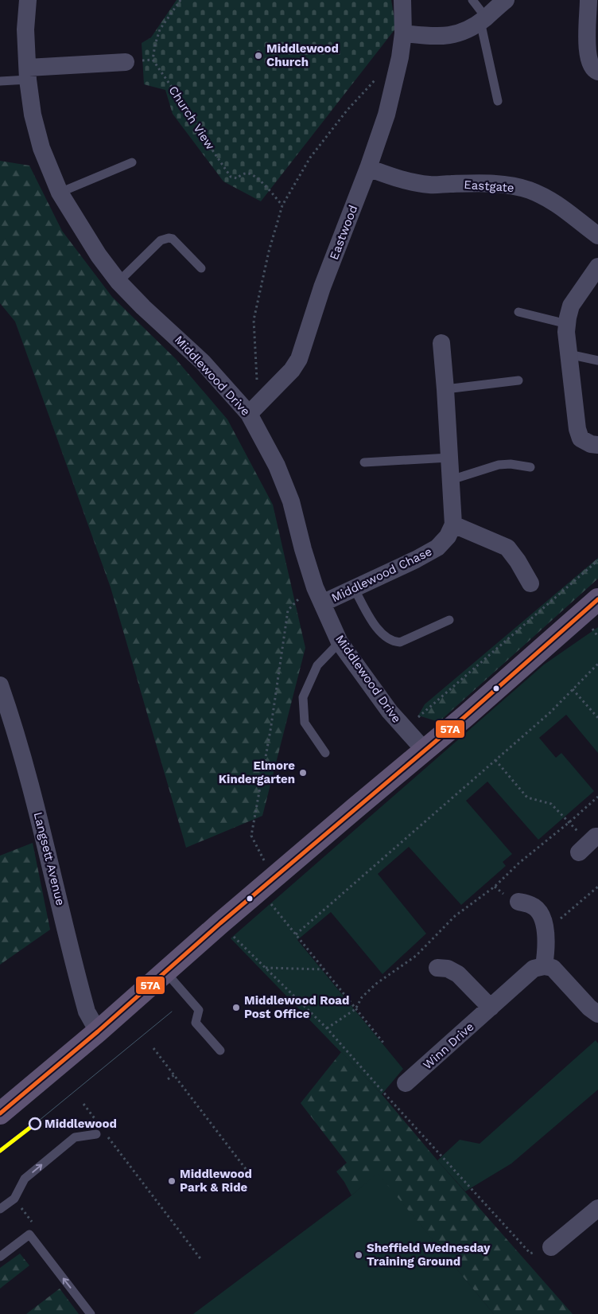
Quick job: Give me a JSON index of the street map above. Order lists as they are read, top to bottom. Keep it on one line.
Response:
{"streets":{"street":["Eastgate","Eastwood","Middlewood Drive","Middlewood Chase","Langsett Avenue","Winn Drive"],"path":["Church View"]},"crossings":[["Eastgate","Eastwood"],["Eastwood","Middlewood Drive"],["Middlewood Drive","Middlewood Chase"]],"places":["Middlewood Church","Elmore Kindergarten","Middlewood Road Post Office","Middlewood","Middlewood Park & Ride","Sheffield Wednesday Training Ground"],"lines":["transit line 57A"]}
